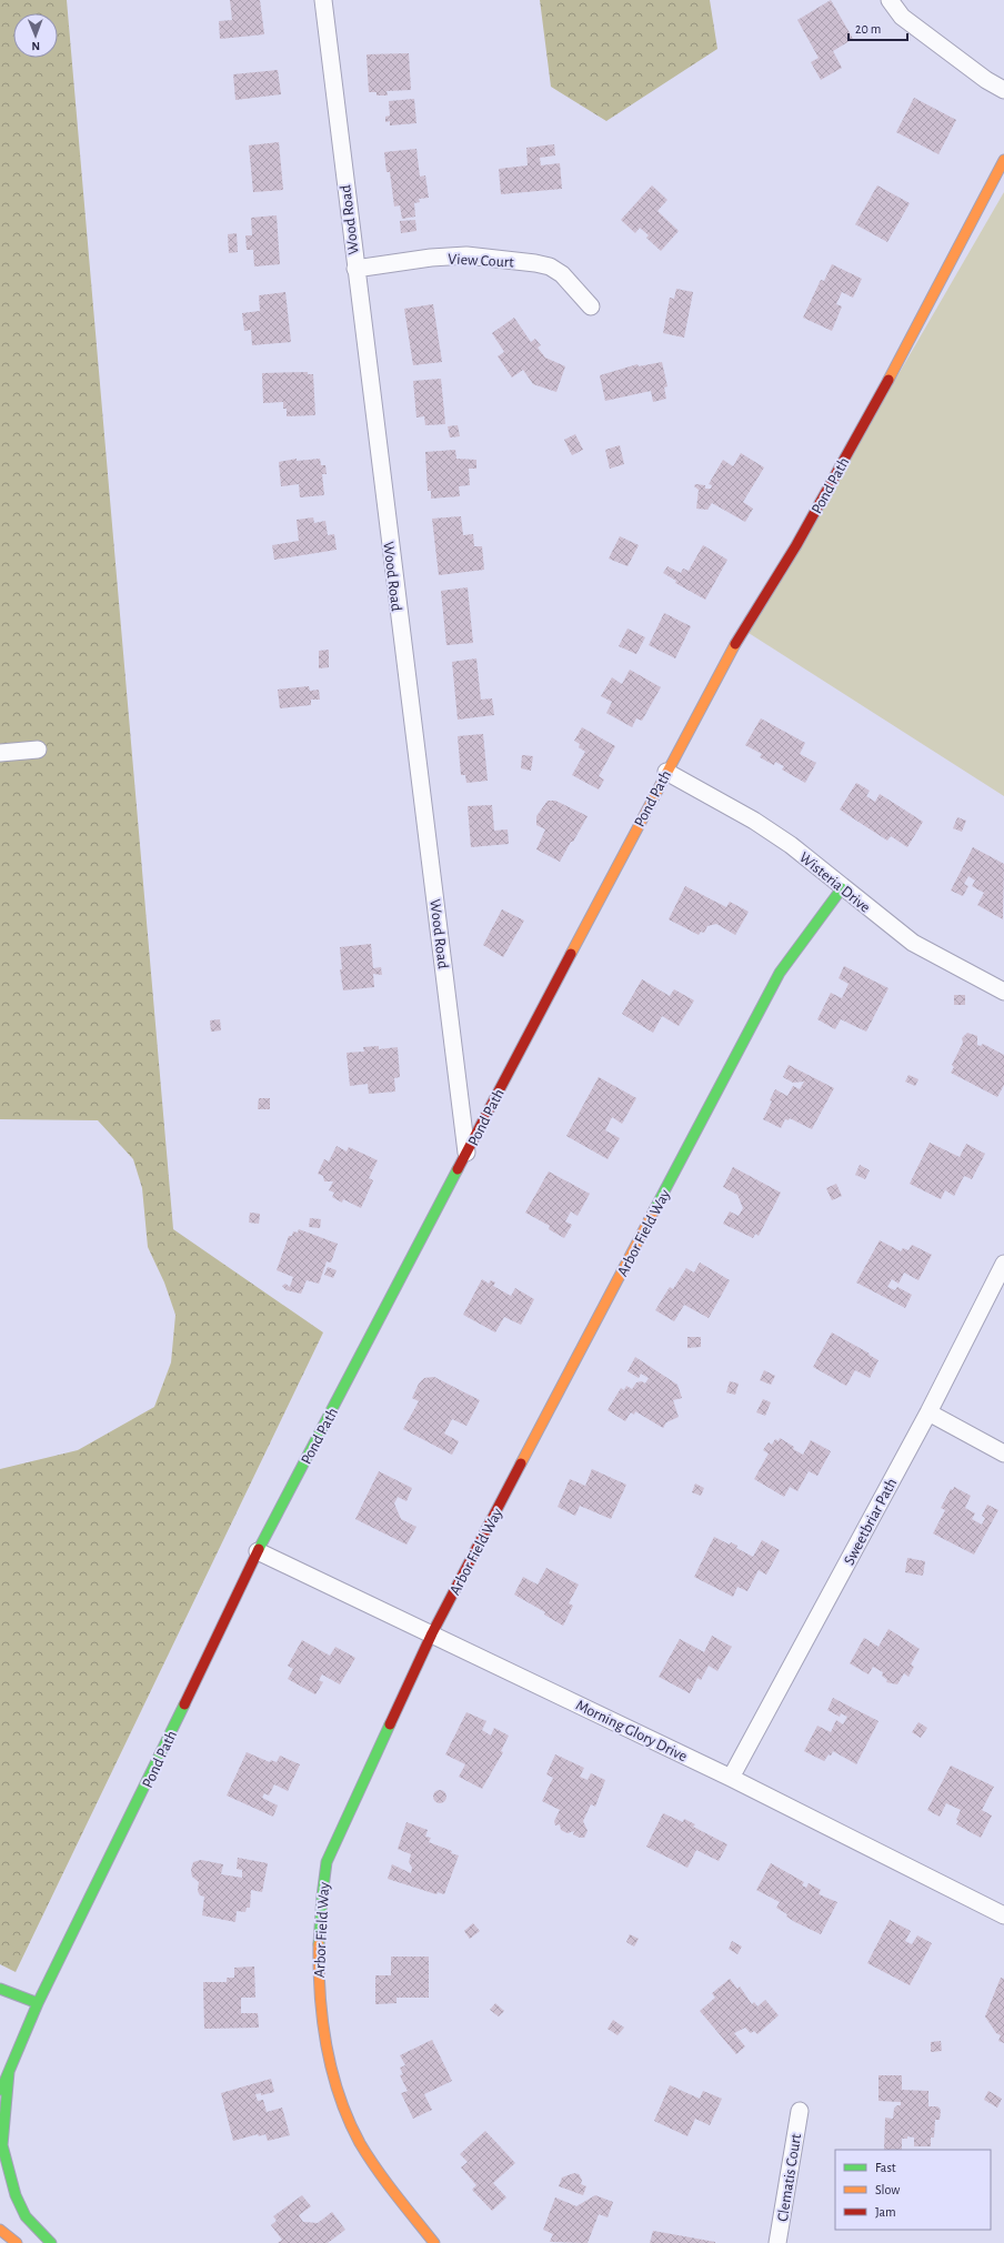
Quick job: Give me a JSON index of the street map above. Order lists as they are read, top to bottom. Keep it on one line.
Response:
{"streets":{"main road":["Pond Path","Arbor Field Way"],"street":["Wood Road","View Court","Wisteria Drive","Sweetbriar Path","Morning Glory Drive","Clematis Court"]},"crossings":[["Wood Road","View Court"],["Wood Road","Pond Path"],["Pond Path","Wisteria Drive"],["Pond Path","Morning Glory Drive"],["Wisteria Drive","Arbor Field Way"],["Arbor Field Way","Morning Glory Drive"],["Sweetbriar Path","Morning Glory Drive"]],"legend":["Fast","Slow","Jam"],"scale_bar":"20 m","north":"bottom"}
